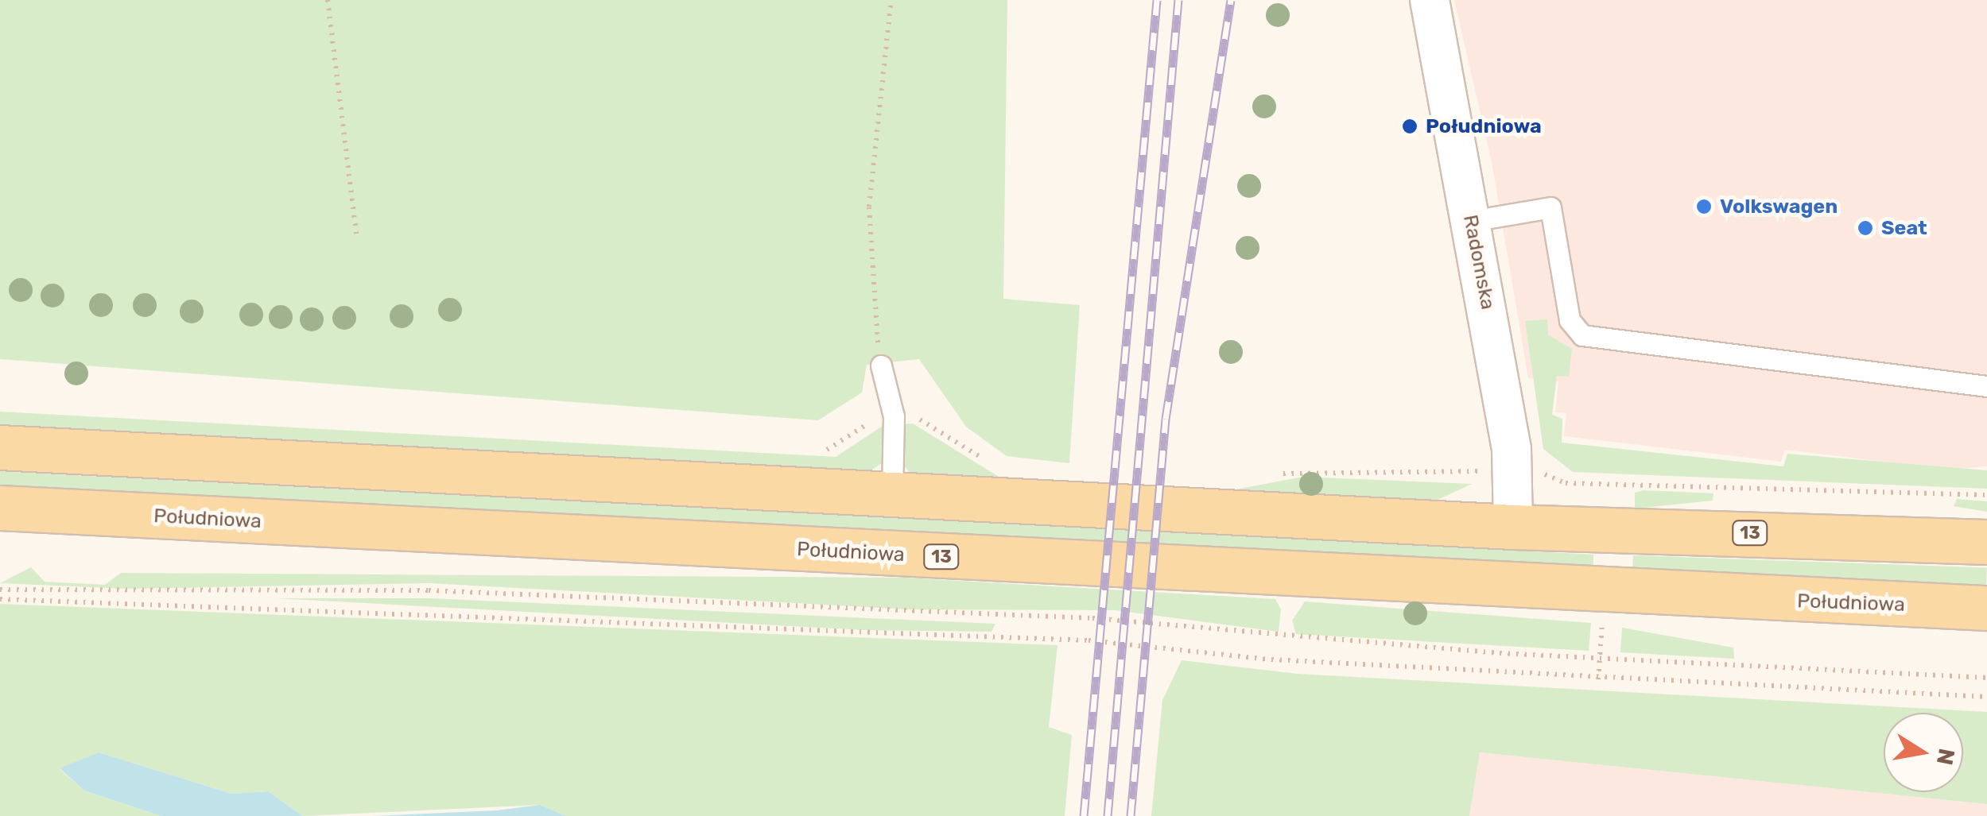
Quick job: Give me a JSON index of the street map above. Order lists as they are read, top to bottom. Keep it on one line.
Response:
{"streets":{"main road":["Południowa","13"],"street":["Radomska"]},"crossings":[["Radomska","13"]],"places":["Południowa","Volkswagen","Seat"],"north":"right"}
